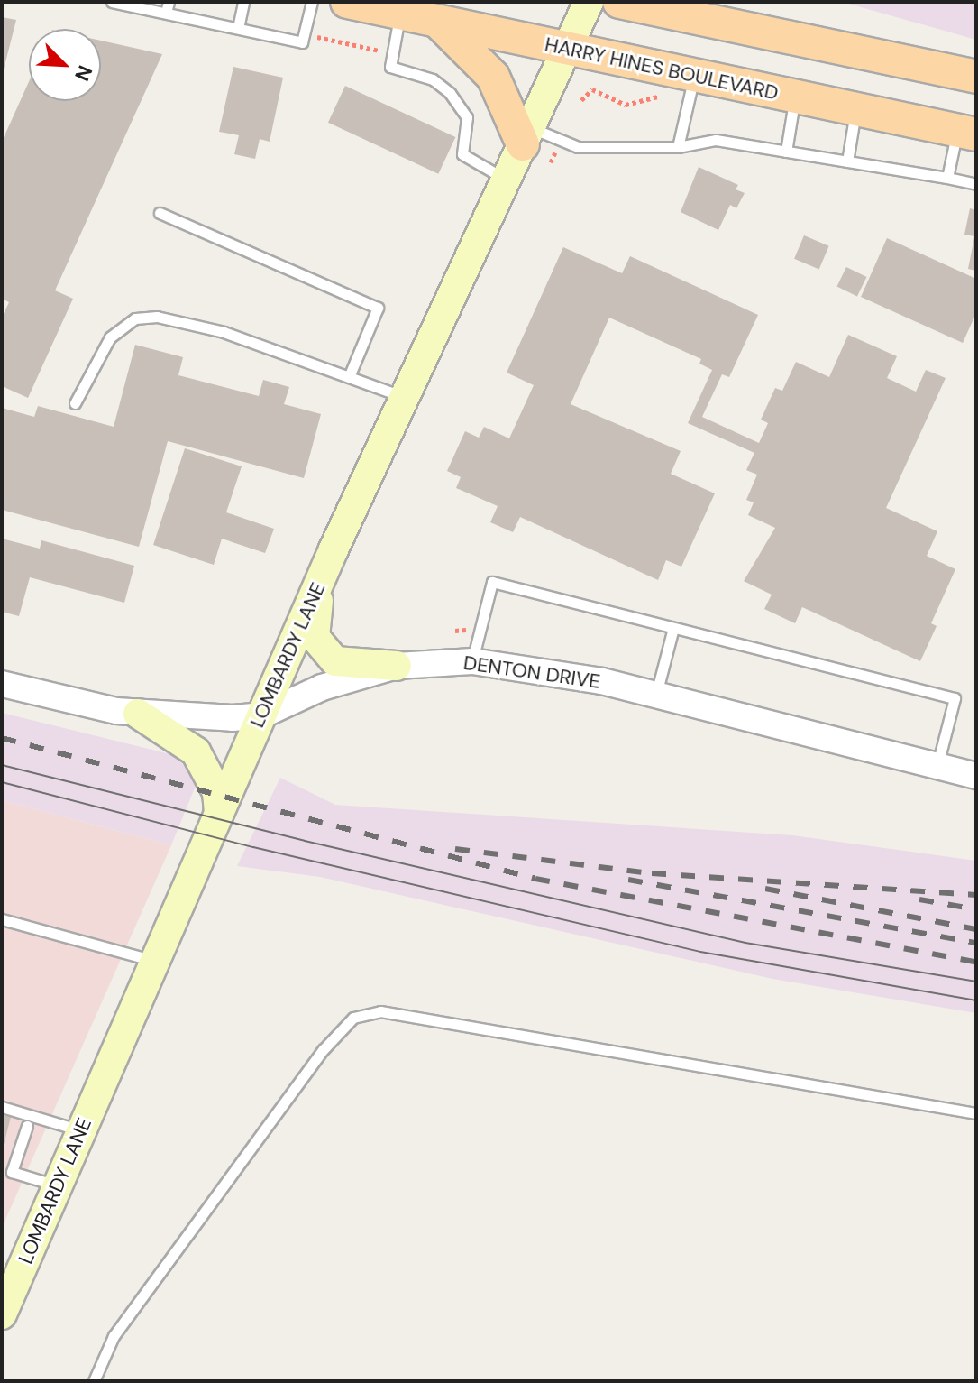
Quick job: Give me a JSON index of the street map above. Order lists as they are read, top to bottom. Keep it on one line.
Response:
{"streets":{"main road":["HARRY HINES BOULEVARD","LOMBARDY LANE"],"street":["DENTON DRIVE"]},"crossings":[["HARRY HINES BOULEVARD","LOMBARDY LANE"],["LOMBARDY LANE","DENTON DRIVE"]],"north":"bottom right"}
